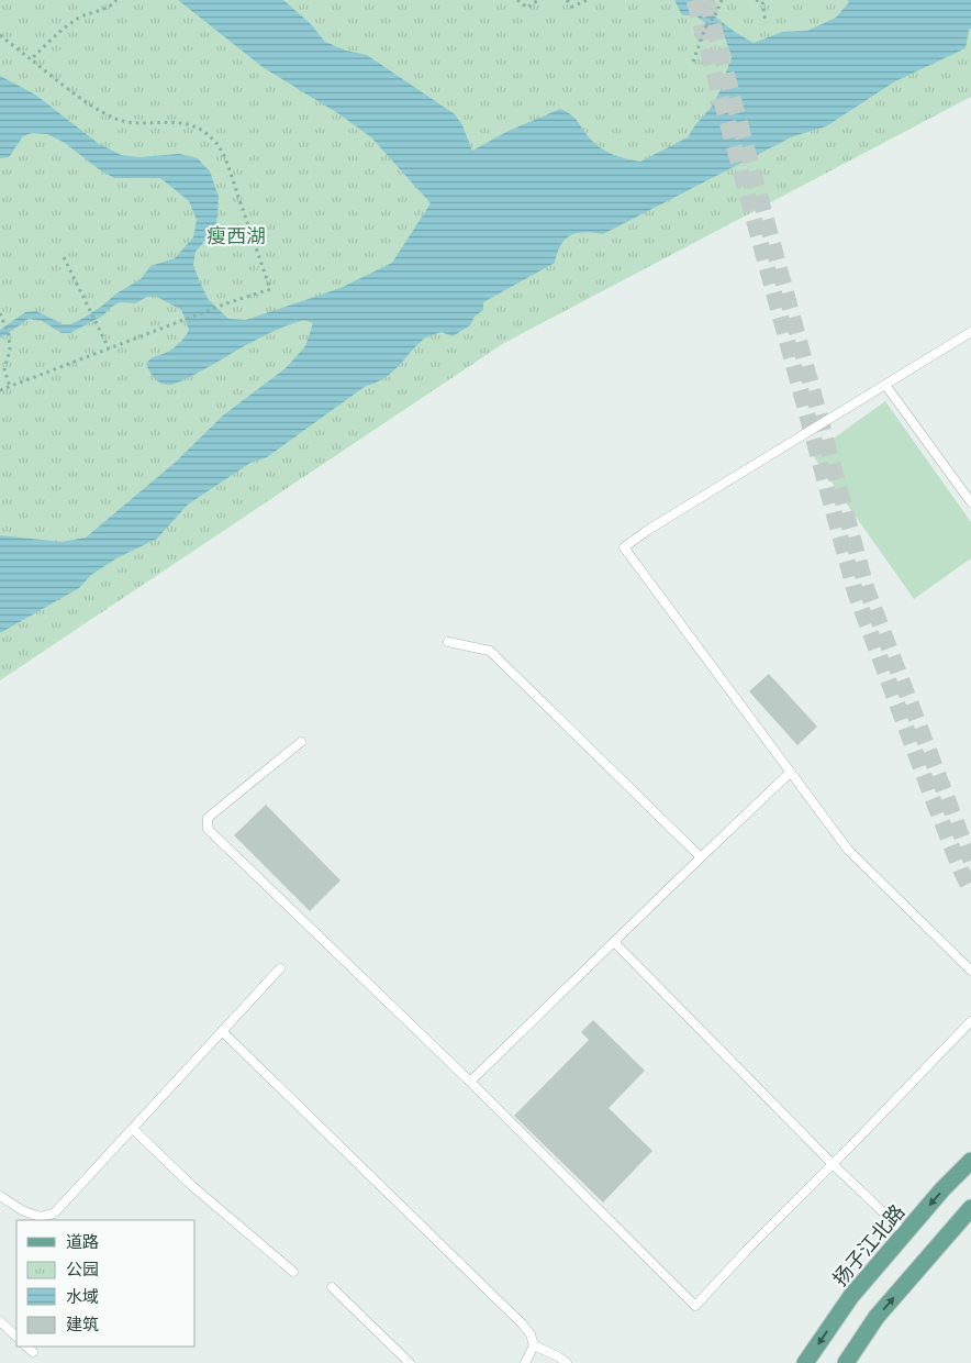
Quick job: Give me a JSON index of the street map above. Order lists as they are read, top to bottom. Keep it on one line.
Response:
{"streets":{"main road":["扬子江北路"]},"parks":["瘦西湖"],"legend":["道路","公园","水域","建筑"]}
